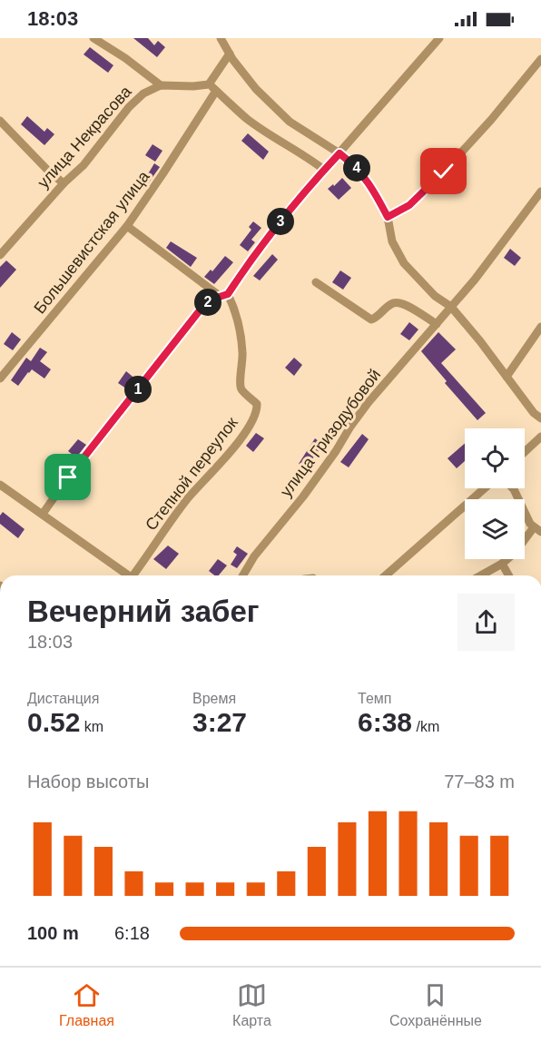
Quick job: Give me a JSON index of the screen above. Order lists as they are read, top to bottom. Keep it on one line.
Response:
{"streets":{"street":["улица Некрасова","Большевистская улица","улица Гризодубовой","Степной переулок"]},"page":{"status":"18:03","pins":["4","3","2","1"],"heading":["Вечерний забег","18:03"],"stats":[["Дистанция","0.52 km"],["Время","3:27"],["Темп","6:38 /km"]],"chart":["Набор высоты","77–83 m"],"list":[{"name":"100 m","note":"6:18"}],"tabs":["Главная","Карта","Сохранённые"]}}
